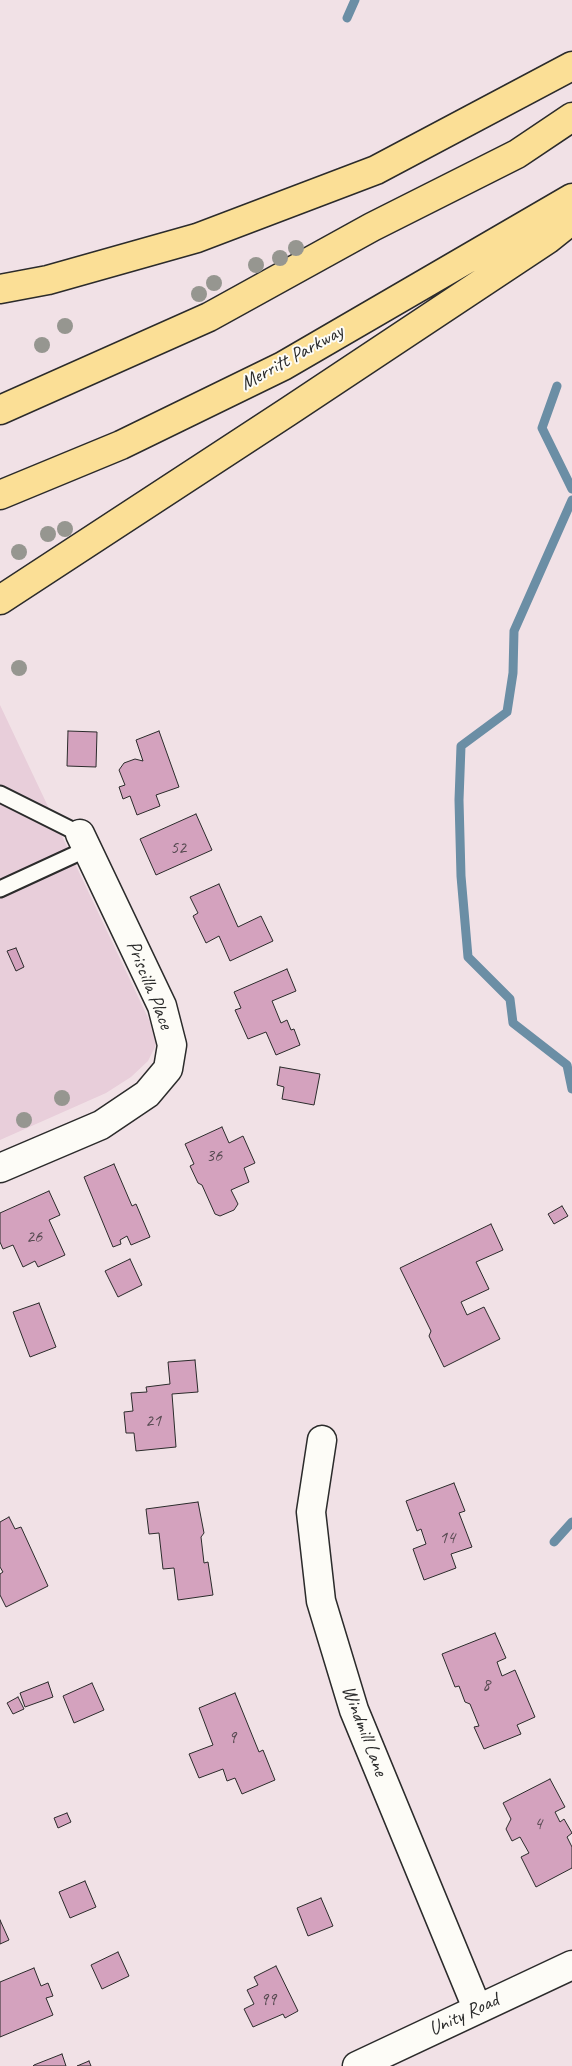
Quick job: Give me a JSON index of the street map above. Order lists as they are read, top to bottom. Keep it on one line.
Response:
{"streets":{"highway":["Merritt Parkway"],"street":["Priscilla Place","Windmill Lane","Unity Road"]},"crossings":[["Windmill Lane","Unity Road"]],"house_numbers":["52","36","26","21","14","8","9","4","99"]}
